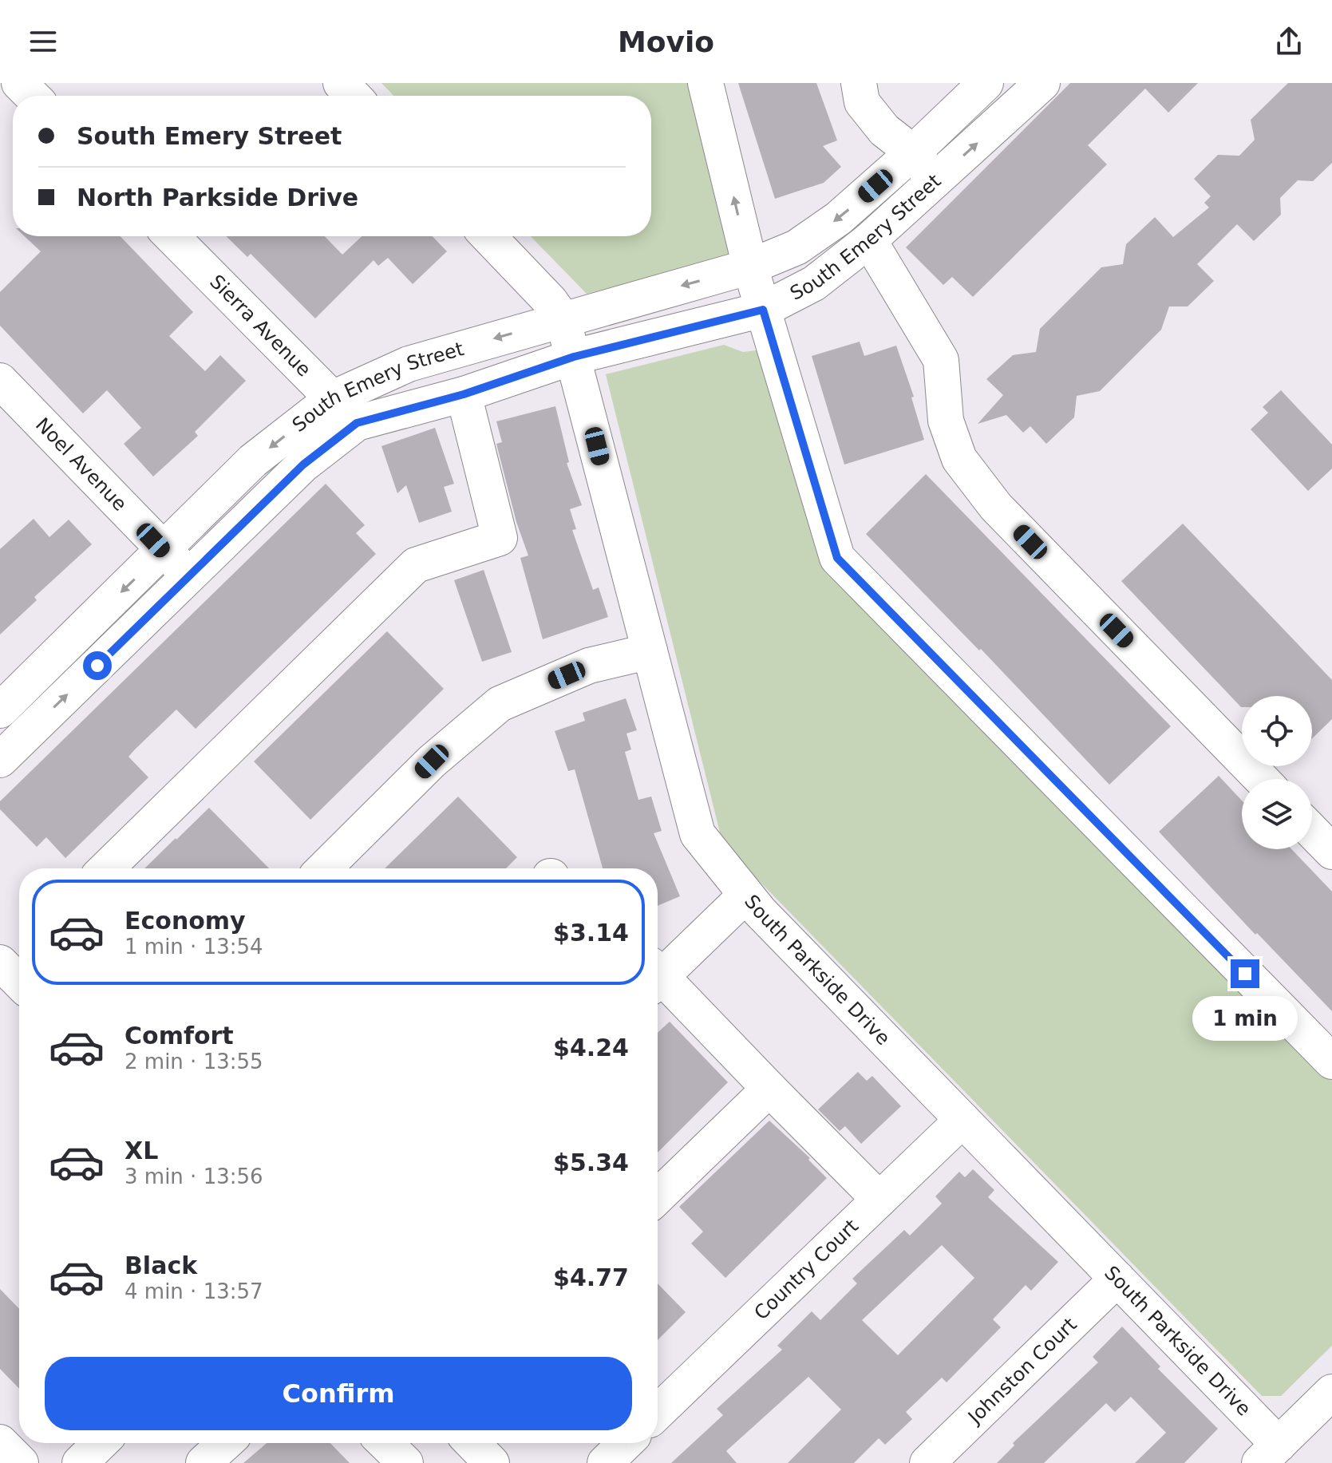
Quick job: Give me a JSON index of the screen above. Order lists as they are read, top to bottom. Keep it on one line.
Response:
{"streets":{"street":["South Emery Street","Sierra Avenue","Noel Avenue","South Parkside Drive","Country Court","Johnston Court"]},"crossings":[["South Emery Street","Sierra Avenue"],["South Emery Street","Noel Avenue"],["South Emery Street","South Parkside Drive"],["South Parkside Drive","Country Court"],["South Parkside Drive","Johnston Court"]],"page":{"header":"Movio","banner":["South Emery Street","North Parkside Drive"],"list":[{"name":"Economy","note":"1 min · 13:54","value":"$3.14"},{"name":"Comfort","note":"2 min · 13:55","value":"$4.24"},{"name":"XL","note":"3 min · 13:56","value":"$5.34"},{"name":"Black","note":"4 min · 13:57","value":"$4.77"}],"bubble":"1 min","buttons":"Confirm"}}
